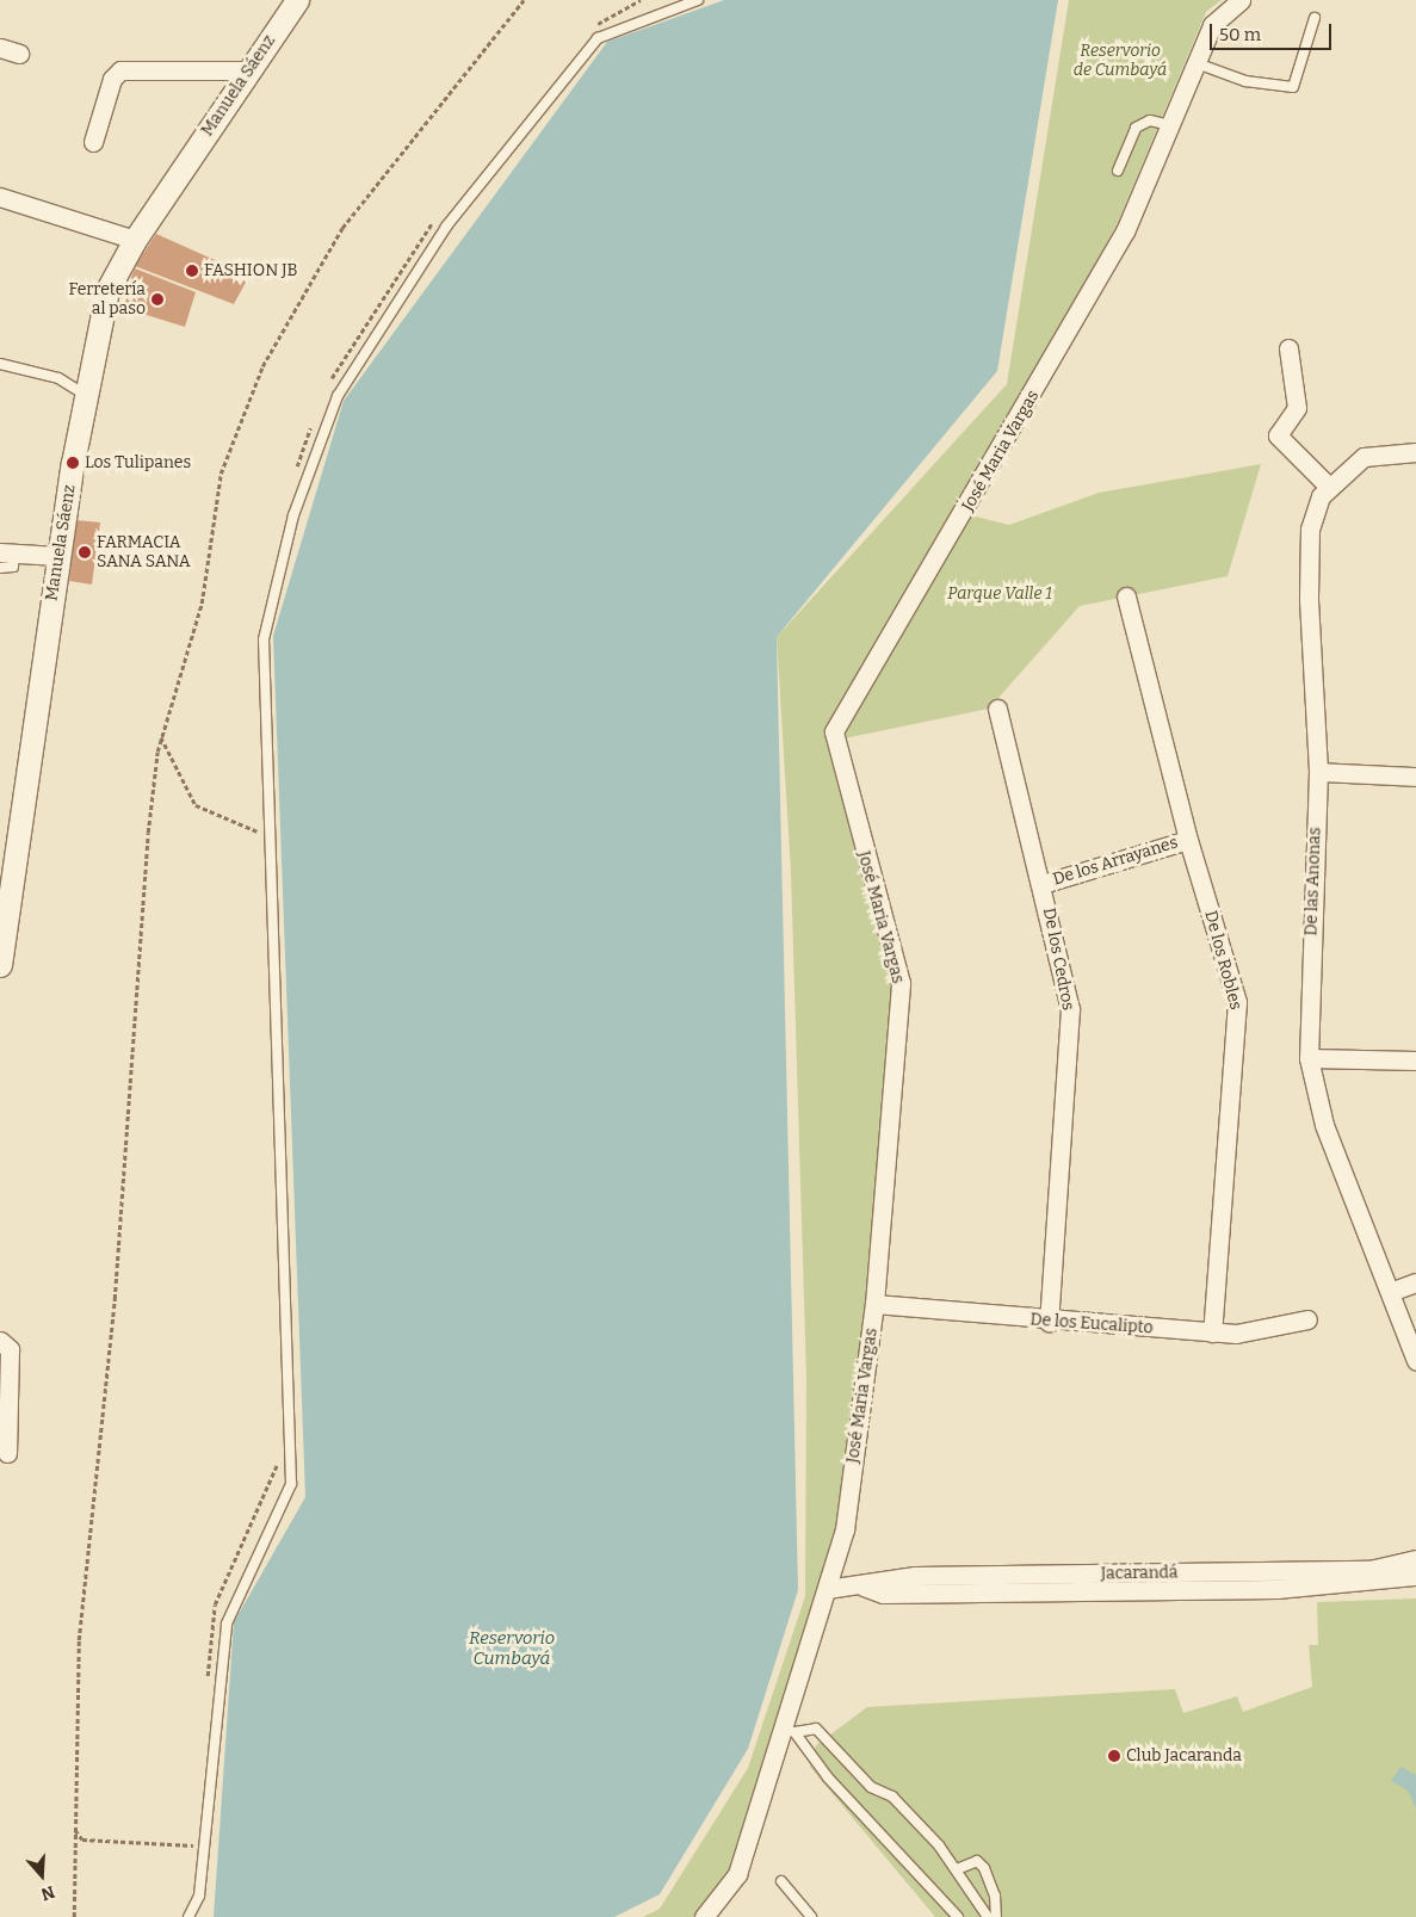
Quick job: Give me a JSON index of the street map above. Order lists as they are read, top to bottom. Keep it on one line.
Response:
{"streets":{"street":["Manuela Sáenz","José Maria Vargas","De los Arrayanes","De las Anonas","De los Cedros","De los Robles","De los Eucalipto","Jacarandá"]},"crossings":[["José Maria Vargas","De los Eucalipto"],["José Maria Vargas","Jacarandá"],["De los Arrayanes","De los Cedros"],["De los Arrayanes","De los Robles"],["De los Cedros","De los Eucalipto"],["De los Robles","De los Eucalipto"]],"water":["Reservorio Cumbayá"],"parks":["Reservorio de Cumbayá","Parque Valle 1"],"places":["FASHION JB","Ferretería al paso","Los Tulipanes","FARMACIA SANA SANA","Club Jacaranda"],"scale_bar":"50 m","north":"bottom"}
